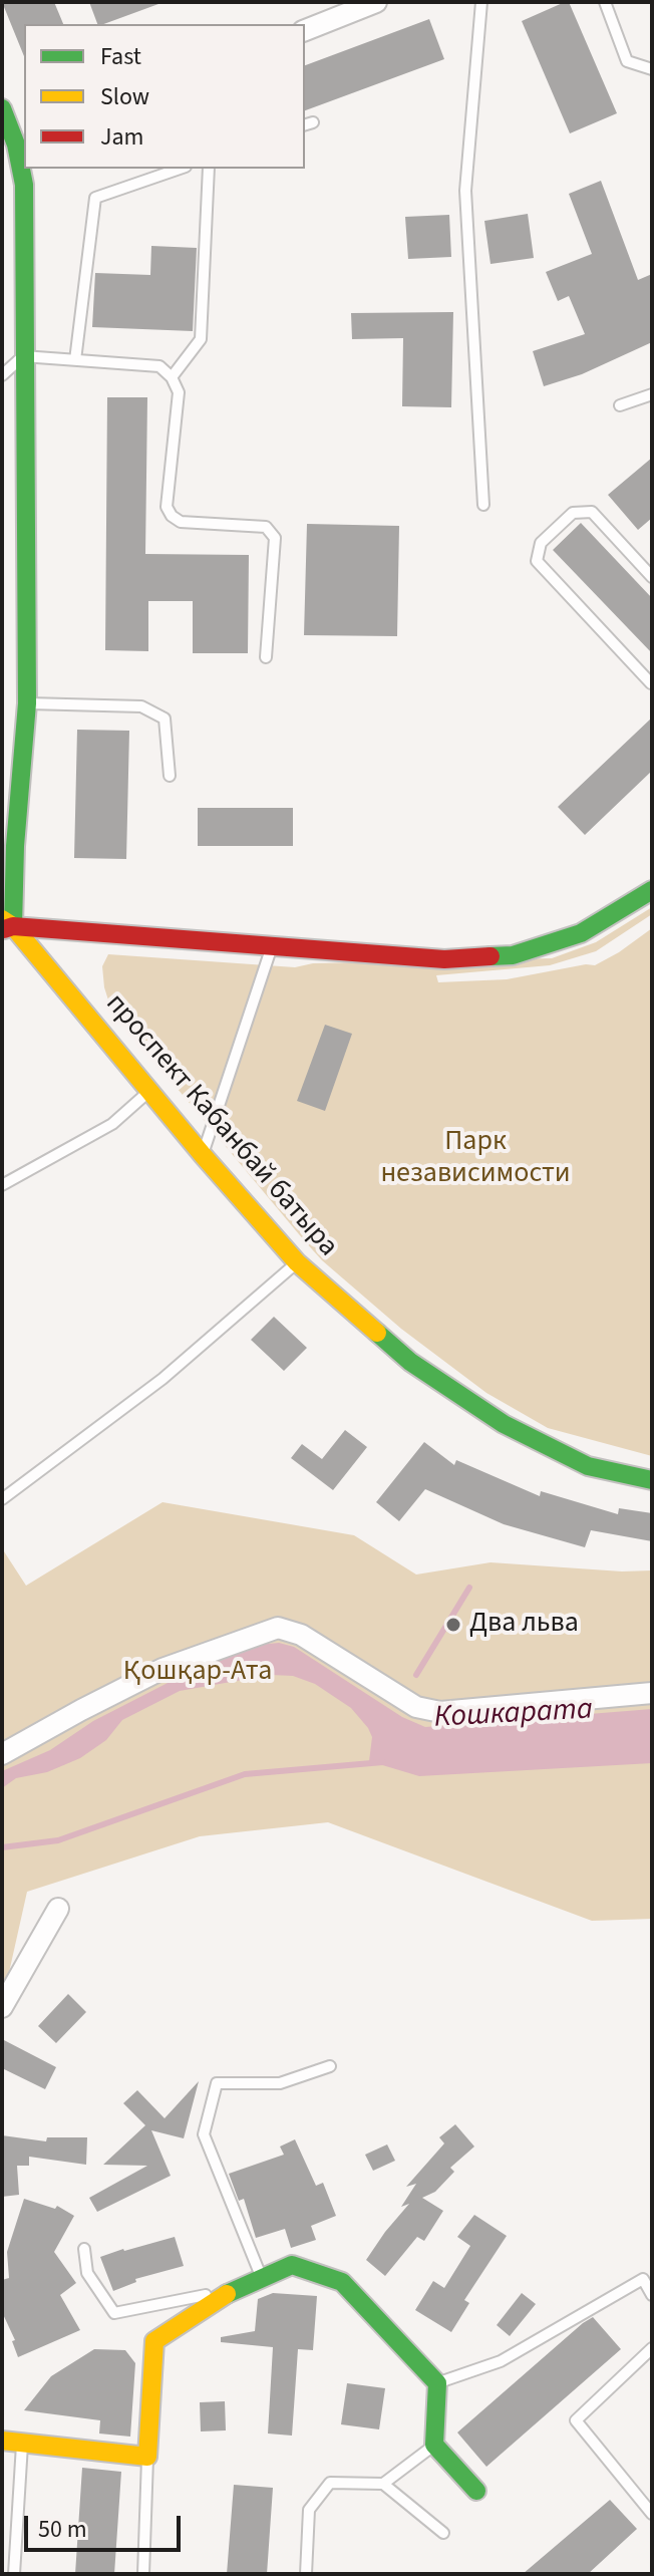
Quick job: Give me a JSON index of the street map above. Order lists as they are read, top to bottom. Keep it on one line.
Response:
{"streets":{"street":["проспект Кабанбай батыра"]},"water":["Кошкарата"],"parks":["Парк независимости","Қошқар-Ата"],"places":["Два льва"],"legend":["Fast","Slow","Jam"],"scale_bar":"50 m"}
